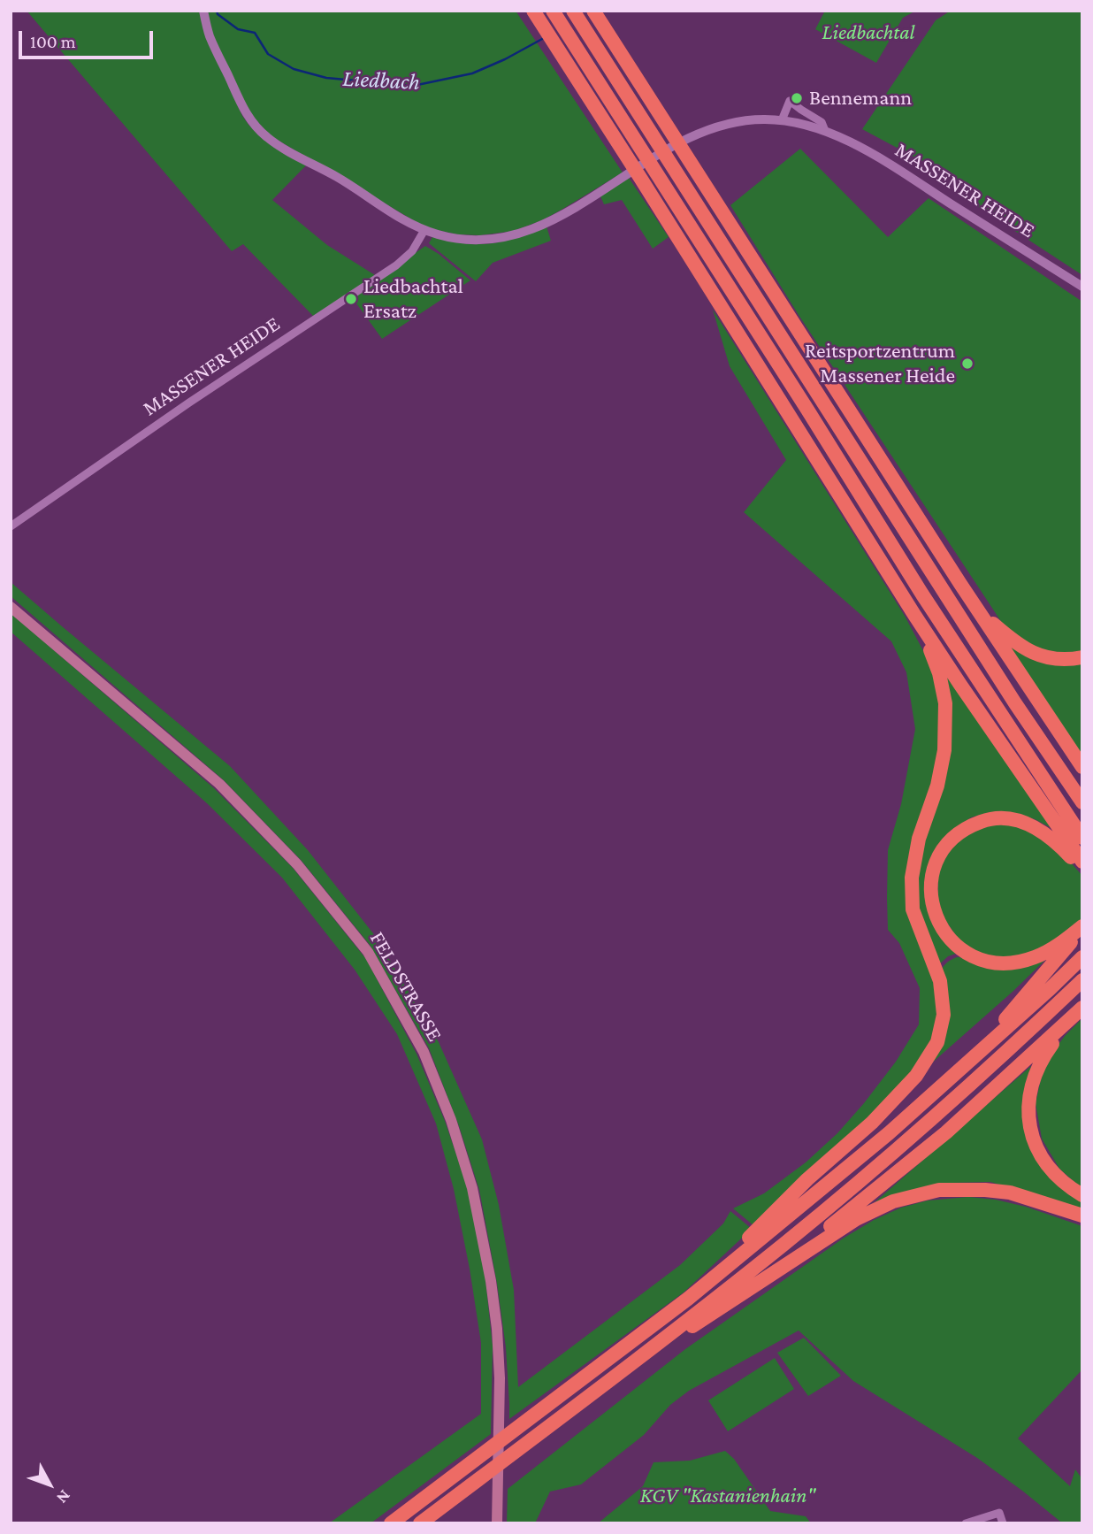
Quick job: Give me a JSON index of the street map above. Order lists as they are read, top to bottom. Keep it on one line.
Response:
{"streets":{"main road":["FELDSTRASSE"],"street":["MASSENER HEIDE"]},"water":["Liedbach"],"parks":["Liedbachtal","KGV \"Kastanienhain\""],"places":["Bennemann","Liedbachtal Ersatz","Reitsportzentrum Massener Heide"],"scale_bar":"100 m","north":"bottom right"}
